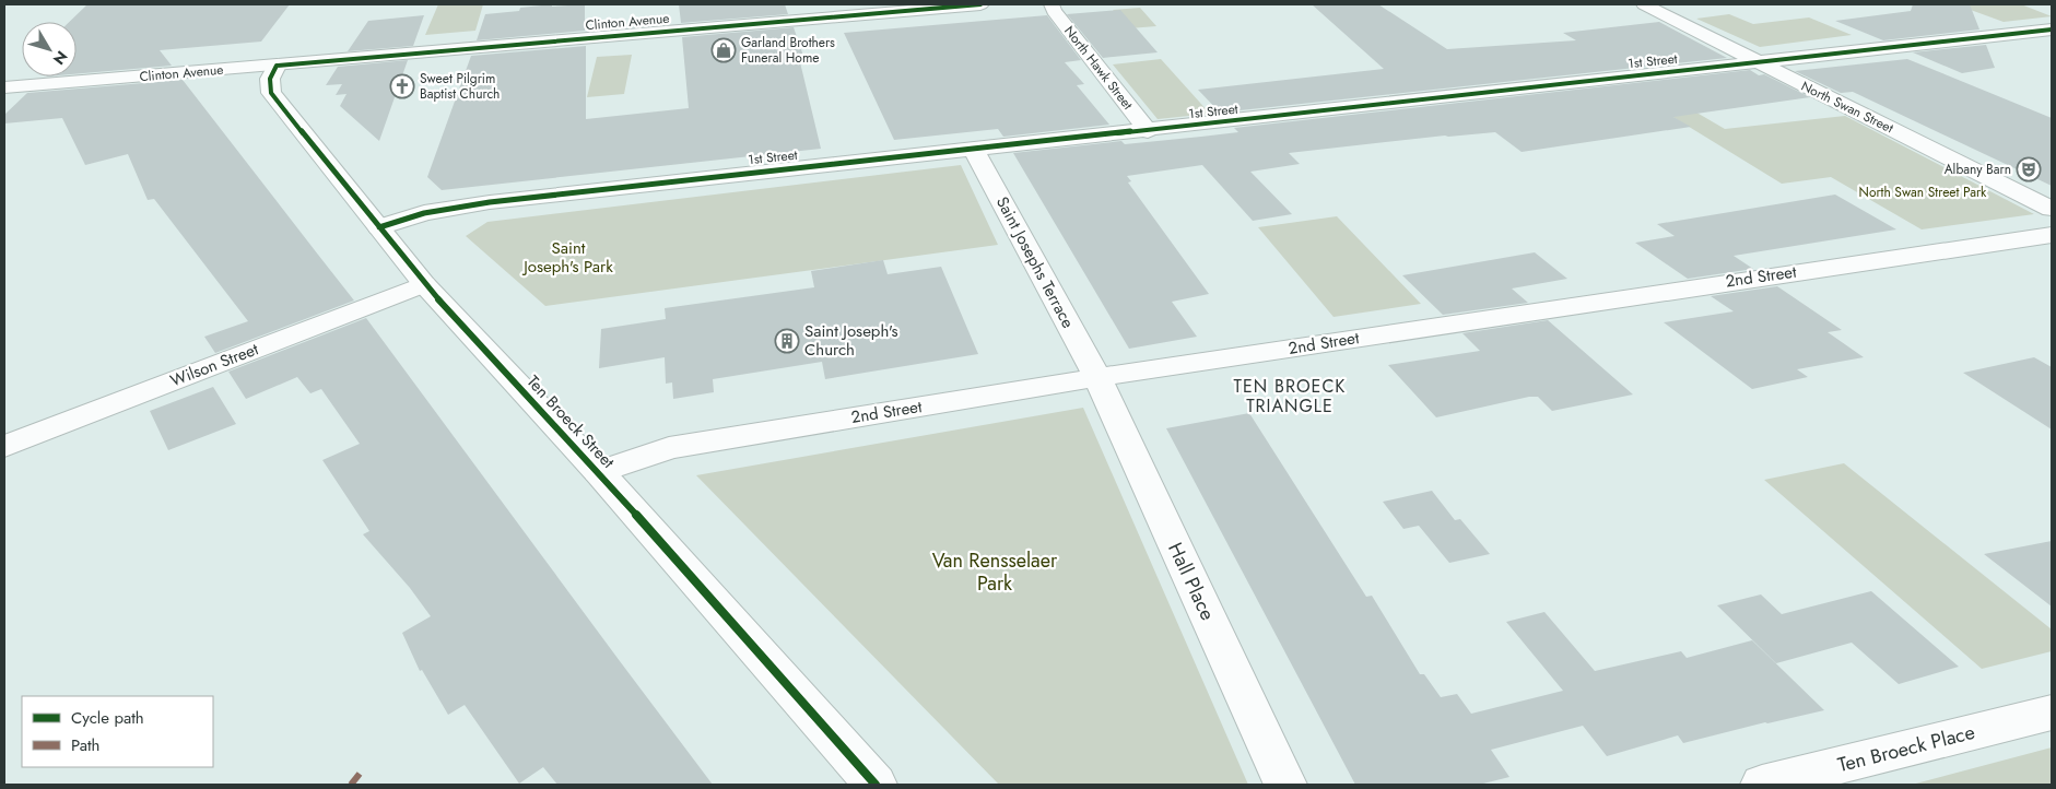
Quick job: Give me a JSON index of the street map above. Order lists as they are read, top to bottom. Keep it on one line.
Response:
{"streets":{"street":["Clinton Avenue","1st Street","North Hawk Street","North Swan Street","Saint Josephs Terrace","2nd Street","Wilson Street","Ten Broeck Street","Hall Place","Ten Broeck Place"]},"crossings":[["Clinton Avenue","Ten Broeck Street"],["1st Street","North Hawk Street"],["1st Street","North Swan Street"],["1st Street","Saint Josephs Terrace"],["1st Street","Ten Broeck Street"],["Saint Josephs Terrace","2nd Street"],["Saint Josephs Terrace","Hall Place"],["2nd Street","Ten Broeck Street"],["2nd Street","Hall Place"],["Wilson Street","Ten Broeck Street"]],"districts":["TEN BROECK TRIANGLE"],"parks":["North Swan Street Park","Saint Joseph's Park","Van Rensselaer Park"],"places":{"shop":["Garland Brothers Funeral Home"],"church":["Sweet Pilgrim Baptist Church"],"theatre":["Albany Barn"],"building":["Saint Joseph's Church"]},"legend":["Cycle path","Path"],"north":"bottom right"}
